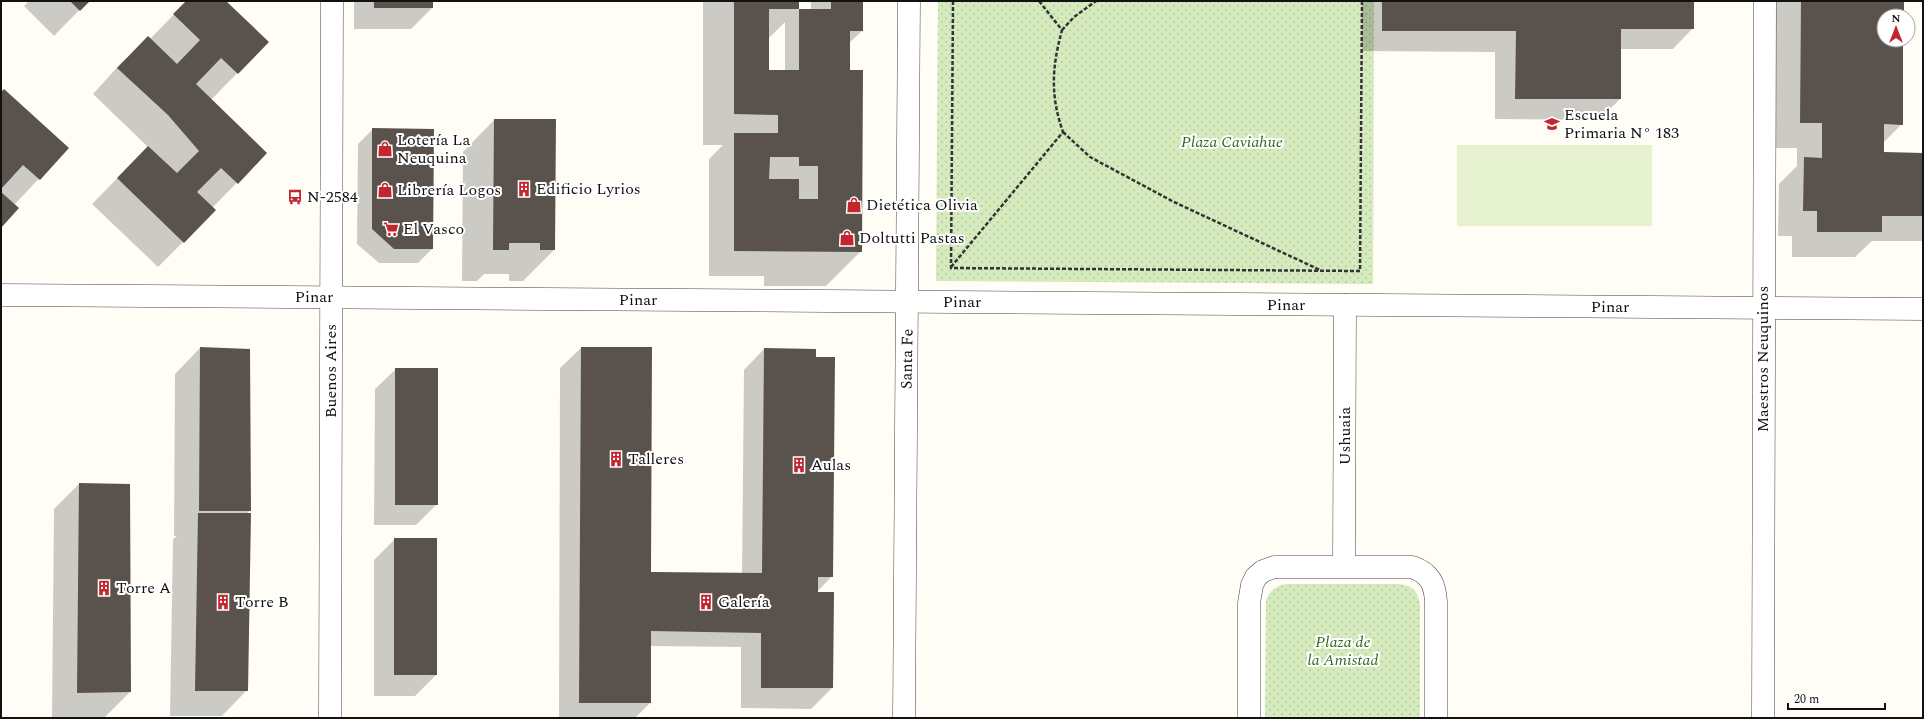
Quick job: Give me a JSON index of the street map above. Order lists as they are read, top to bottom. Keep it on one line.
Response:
{"streets":{"street":["Pinar","Santa Fe","Maestros Neuquinos","Buenos Aires","Ushuaia"]},"crossings":[["Pinar","Santa Fe"],["Pinar","Maestros Neuquinos"],["Pinar","Buenos Aires"],["Pinar","Ushuaia"]],"parks":["Plaza Caviahue","Plaza de la Amistad"],"places":{"school or university":["Escuela Primaria N° 183"],"shop":["Lotería La Neuquina","Librería Logos","Dietética Olivia","Doltutti Pastas"],"building":["Edificio Lyrios","Talleres","Aulas","Torre A","Torre B","Galería"],"bus stop":["N-2584"],"supermarket":["El Vasco"]},"scale_bar":"20 m","north":"top"}
